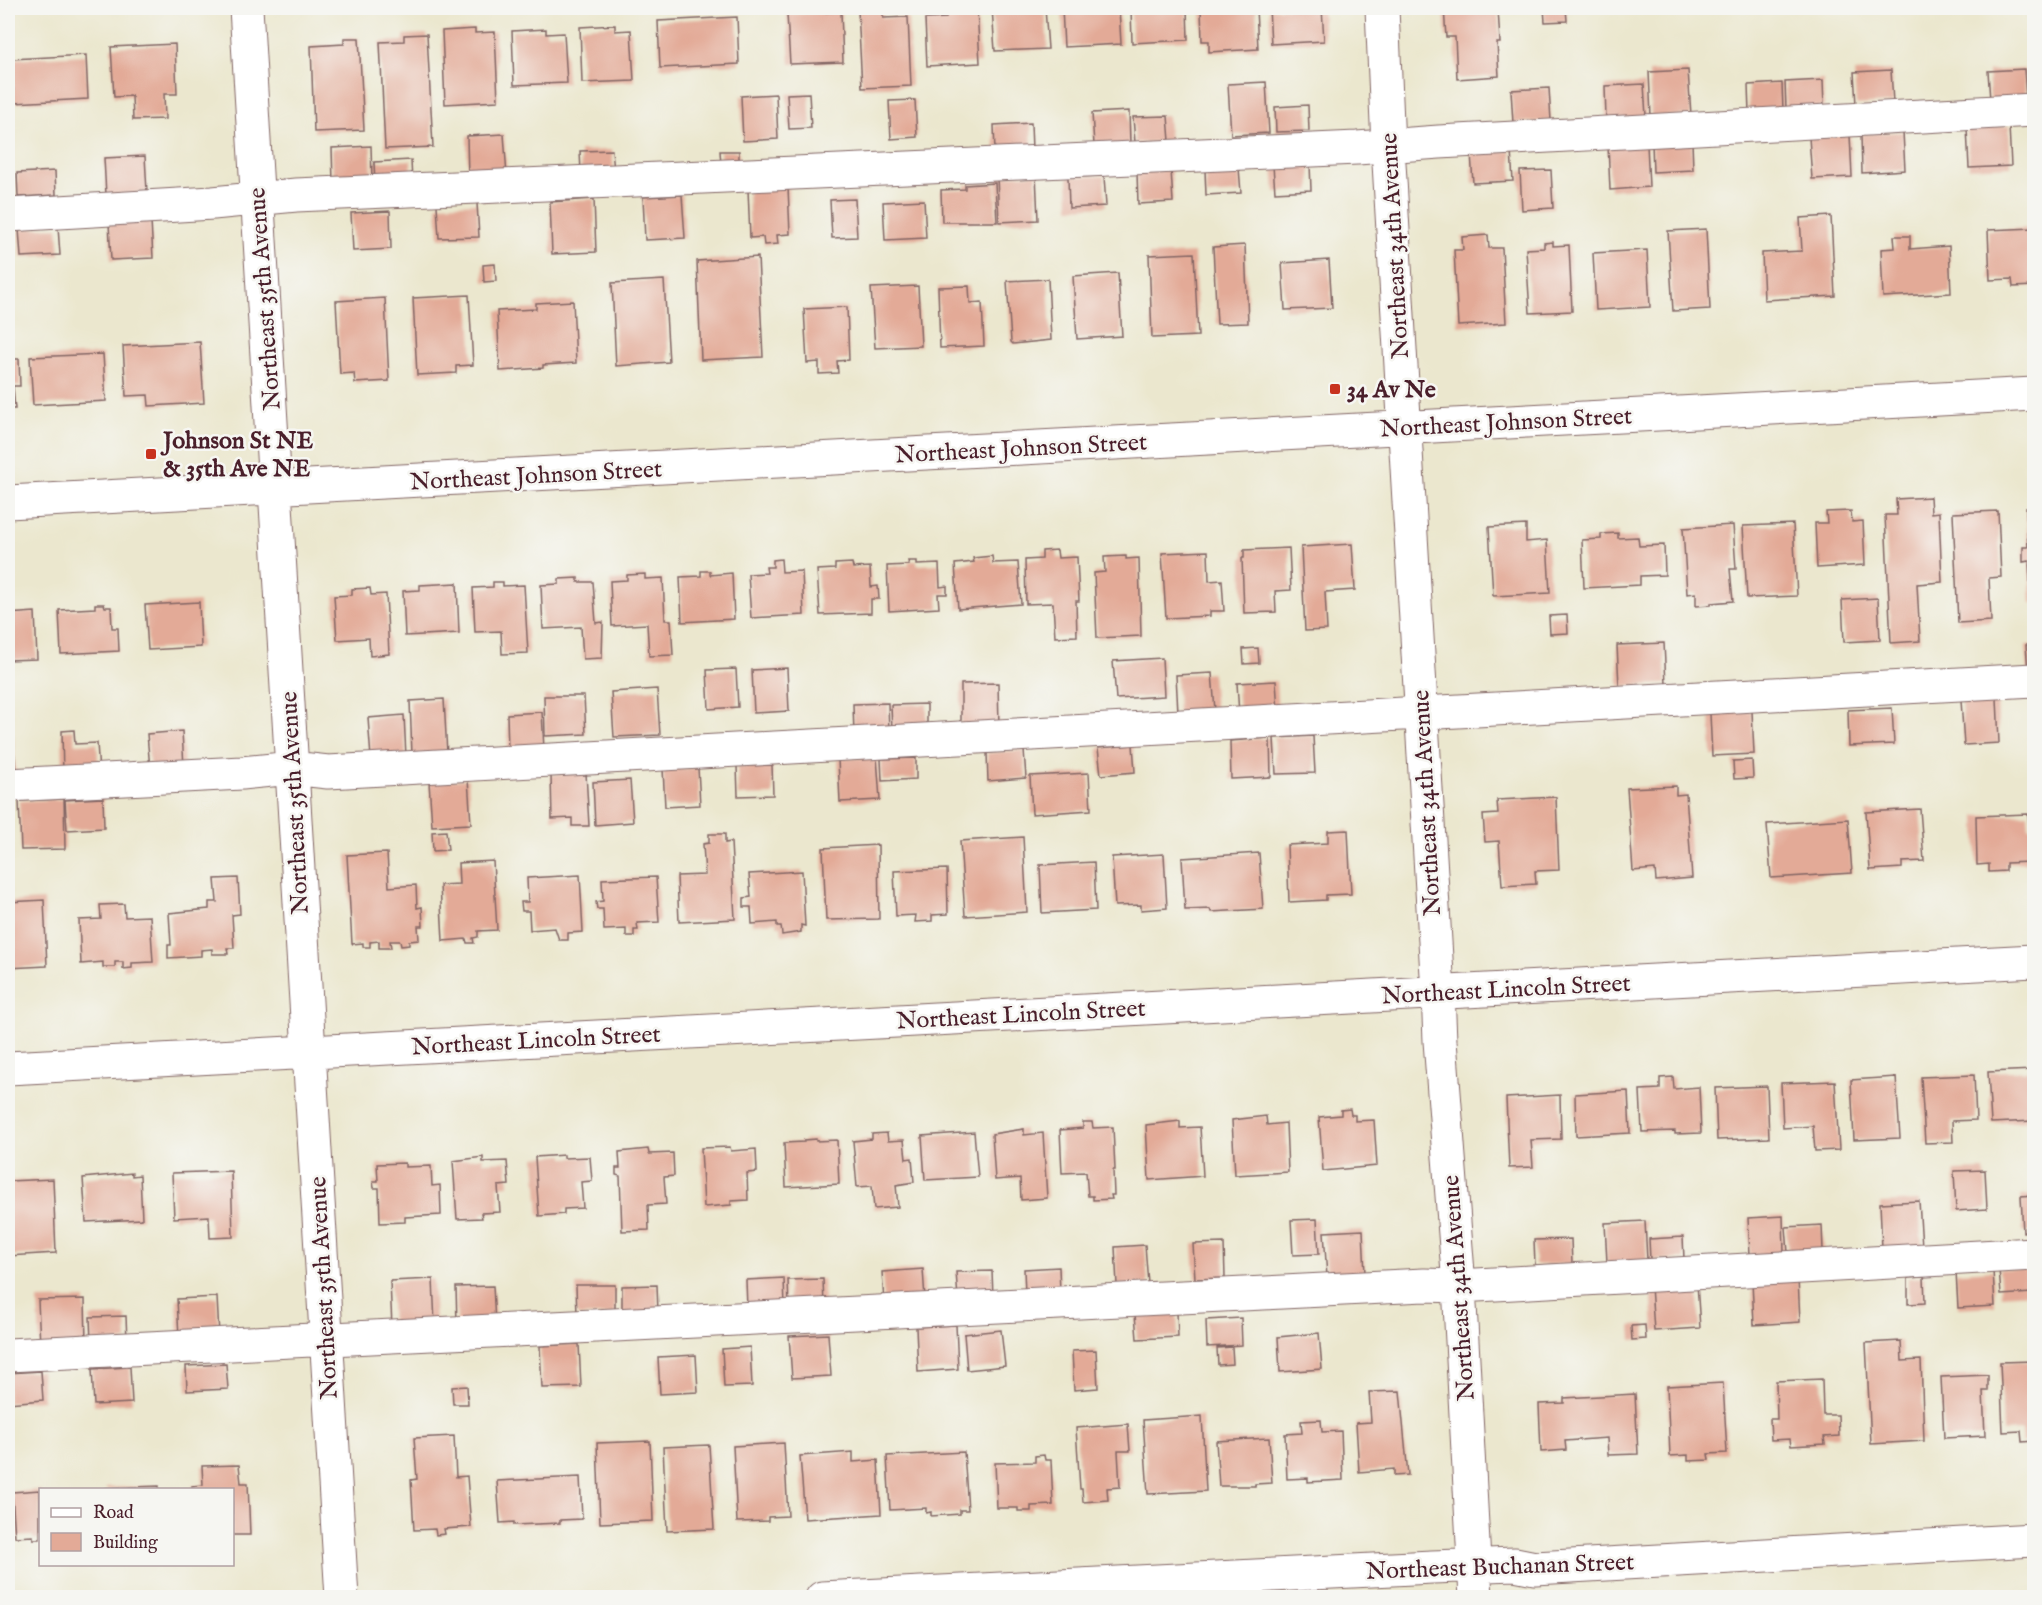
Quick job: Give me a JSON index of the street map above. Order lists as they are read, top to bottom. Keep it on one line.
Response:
{"streets":{"street":["Northeast 34th Avenue","Northeast 35th Avenue","Northeast Johnson Street","Northeast Lincoln Street","Northeast Buchanan Street"]},"crossings":[["Northeast 34th Avenue","Northeast Johnson Street"],["Northeast 34th Avenue","Northeast Lincoln Street"],["Northeast 34th Avenue","Northeast Buchanan Street"],["Northeast 35th Avenue","Northeast Johnson Street"],["Northeast 35th Avenue","Northeast Lincoln Street"]],"places":{"transit":["34 Av Ne","Johnson St NE & 35th Ave NE"]},"legend":["Road","Building"]}
